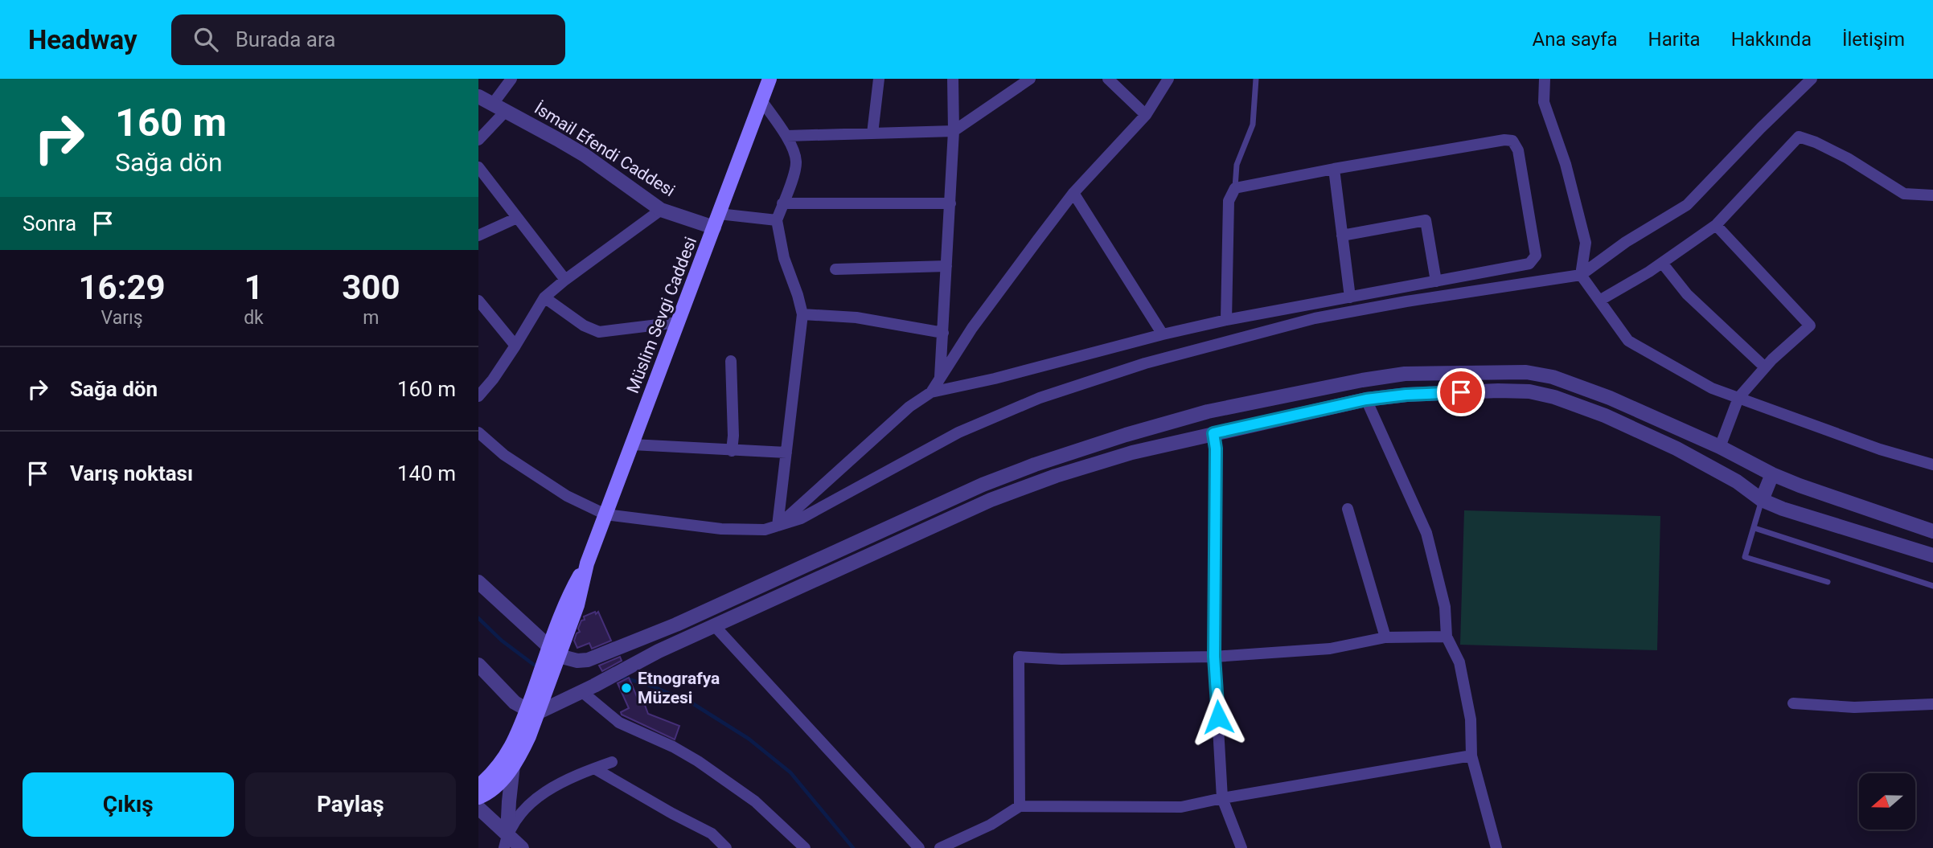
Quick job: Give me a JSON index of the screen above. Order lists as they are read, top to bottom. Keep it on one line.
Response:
{"streets":{"main road":["Müslim Sevgi Caddesi"],"street":["İsmail Efendi Caddesi"]},"crossings":[["İsmail Efendi Caddesi","Müslim Sevgi Caddesi"]],"places":["Etnografya Müzesi"],"north":"left","page":{"header":"Headway","search":"Burada ara","nav":["Ana sayfa","Harita","Hakkında","İletişim"],"turn":["160 m","Sağa dön"],"then":"Sonra","eta":["16:29","Varış","1","dk","300","m"],"list":[{"name":"Sağa dön","value":"160 m"},{"name":"Varış noktası","value":"140 m"}],"buttons":["Çıkış","Paylaş"]}}
